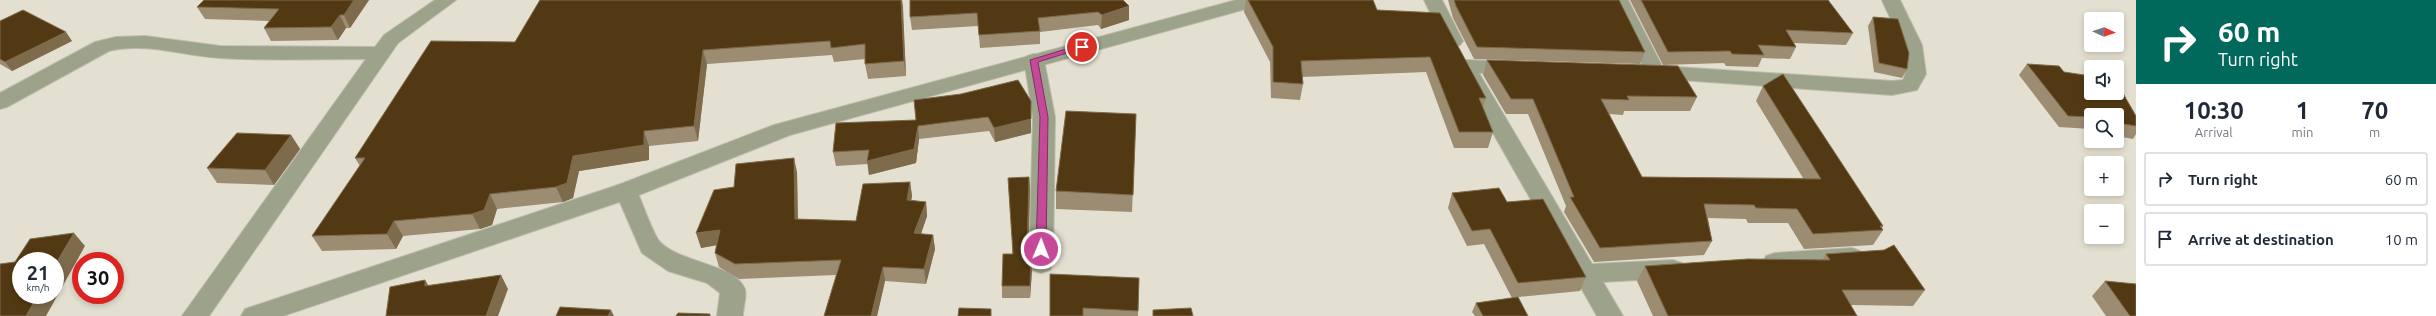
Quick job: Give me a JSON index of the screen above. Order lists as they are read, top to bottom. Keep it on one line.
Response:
{"north":"right","page":{"turn":["60 m","Turn right"],"map_buttons":["+","−"],"eta":["10:30","Arrival","1","min","70","m"],"list":[{"name":"Turn right","value":"60 m"},{"name":"Arrive at destination","value":"10 m"}],"speed":"21 km/h","limit":"30"}}
